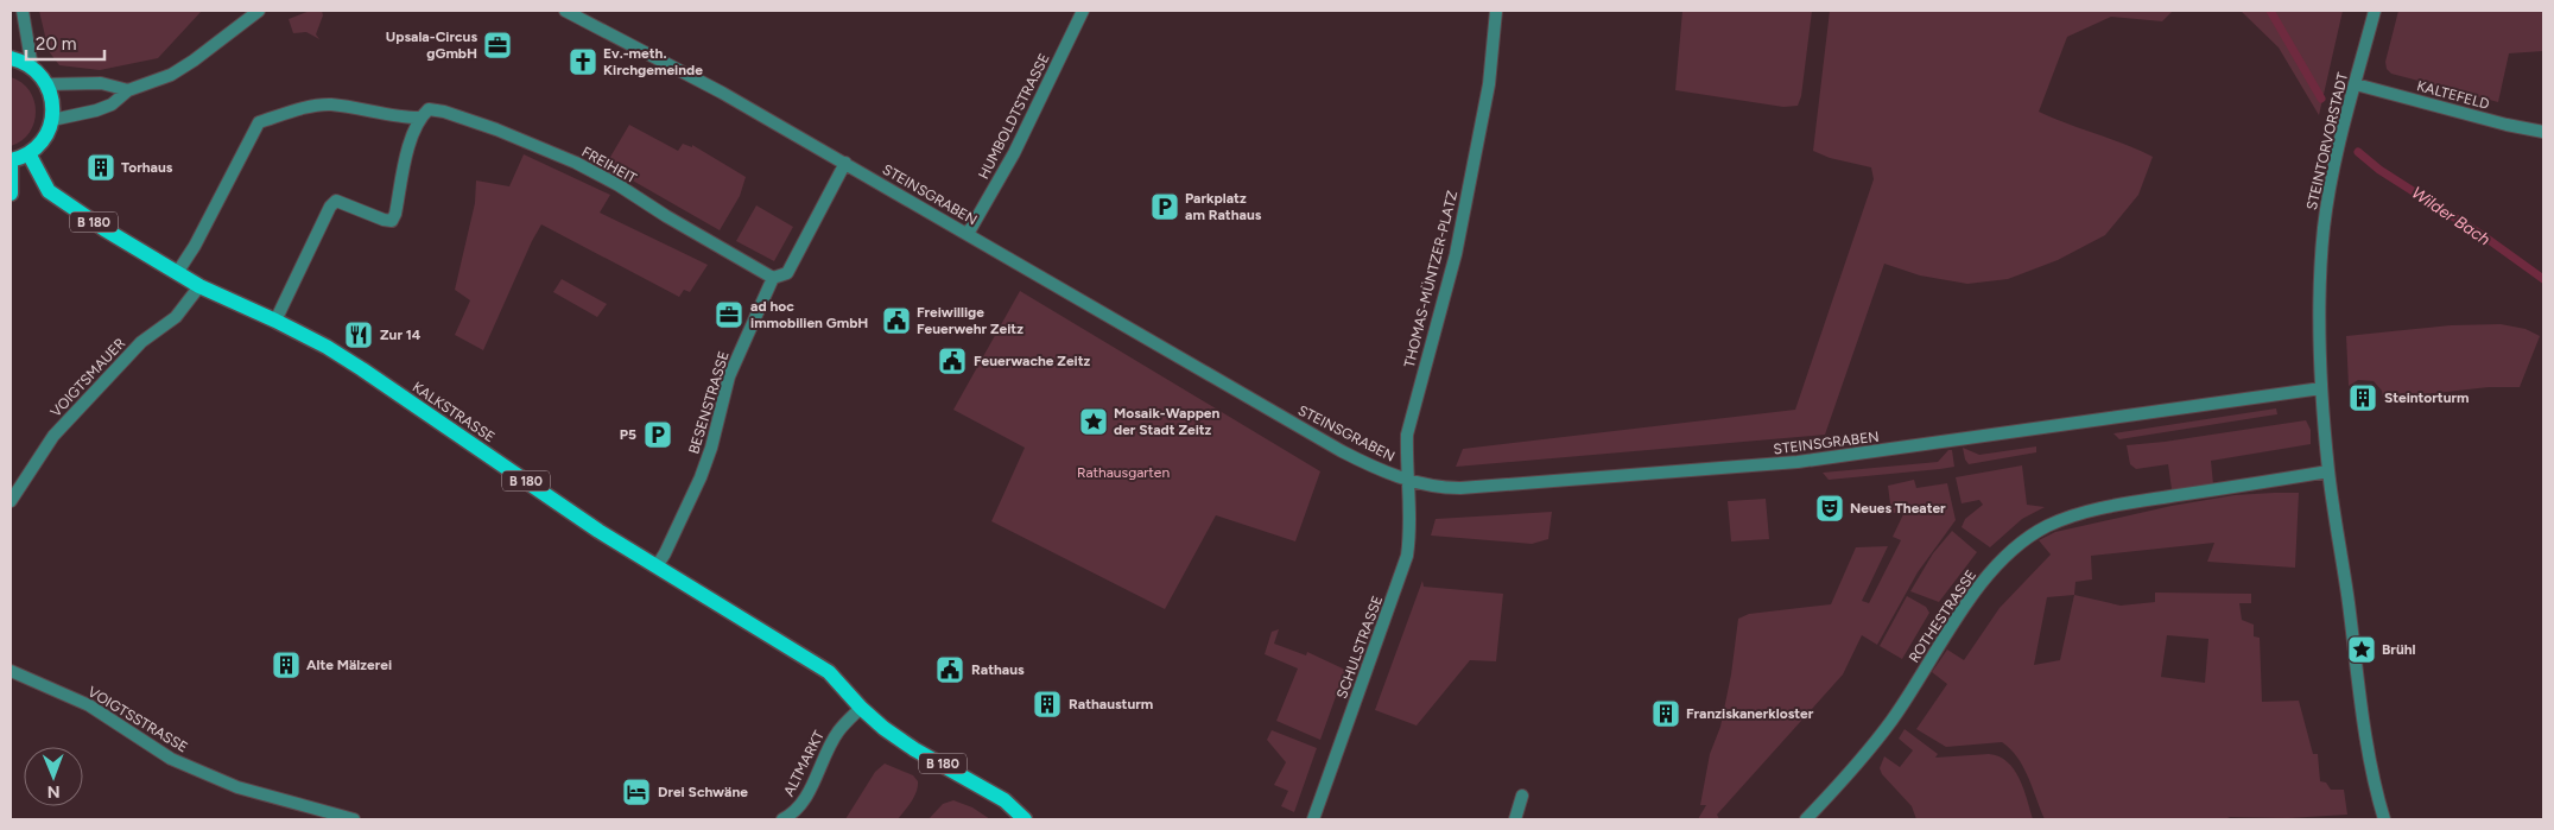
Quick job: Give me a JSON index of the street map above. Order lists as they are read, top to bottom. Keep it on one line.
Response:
{"streets":{"main road":["B 180","KALKSTRASSE"],"street":["KALTEFELD","HUMBOLDTSTRASSE","STEINTORVORSTADT","FREIHEIT","STEINSGRABEN","THOMAS-MÜNTZER-PLATZ","VOIGTSMAUER","BESENSTRASSE","ROTHESTRASSE","SCHULSTRASSE","VOIGTSSTRASSE","ALTMARKT"]},"crossings":[["KALTEFELD","STEINTORVORSTADT"],["HUMBOLDTSTRASSE","STEINSGRABEN"],["STEINTORVORSTADT","STEINSGRABEN"],["FREIHEIT","BESENSTRASSE"],["FREIHEIT","KALKSTRASSE"],["STEINSGRABEN","THOMAS-MÜNTZER-PLATZ"],["STEINSGRABEN","BESENSTRASSE"],["STEINSGRABEN","SCHULSTRASSE"],["B 180","KALKSTRASSE"],["B 180","ALTMARKT"],["THOMAS-MÜNTZER-PLATZ","SCHULSTRASSE"],["VOIGTSMAUER","KALKSTRASSE"],["BESENSTRASSE","KALKSTRASSE"],["KALKSTRASSE","ALTMARKT"]],"water":["Wilder Bach"],"parks":["Rathausgarten"],"places":{"office":["Upsala-Circus gGmbH","ad hoc immobilien GmbH"],"church":["Ev.-meth. Kirchgemeinde"],"building":["Torhaus","Steintorturm","Alte Mälzerei","Rathausturm","Franziskanerkloster"],"parking":["Parkplatz am Rathaus","P5"],"public building":["Freiwillige Feuerwehr Zeitz","Feuerwache Zeitz","Rathaus"],"restaurant":["Zur 14"],"place":["Mosaik-Wappen der Stadt Zeitz","Brühl"],"theatre":["Neues Theater"],"hotel":["Drei Schwäne"]},"scale_bar":"20 m","north":"bottom"}
